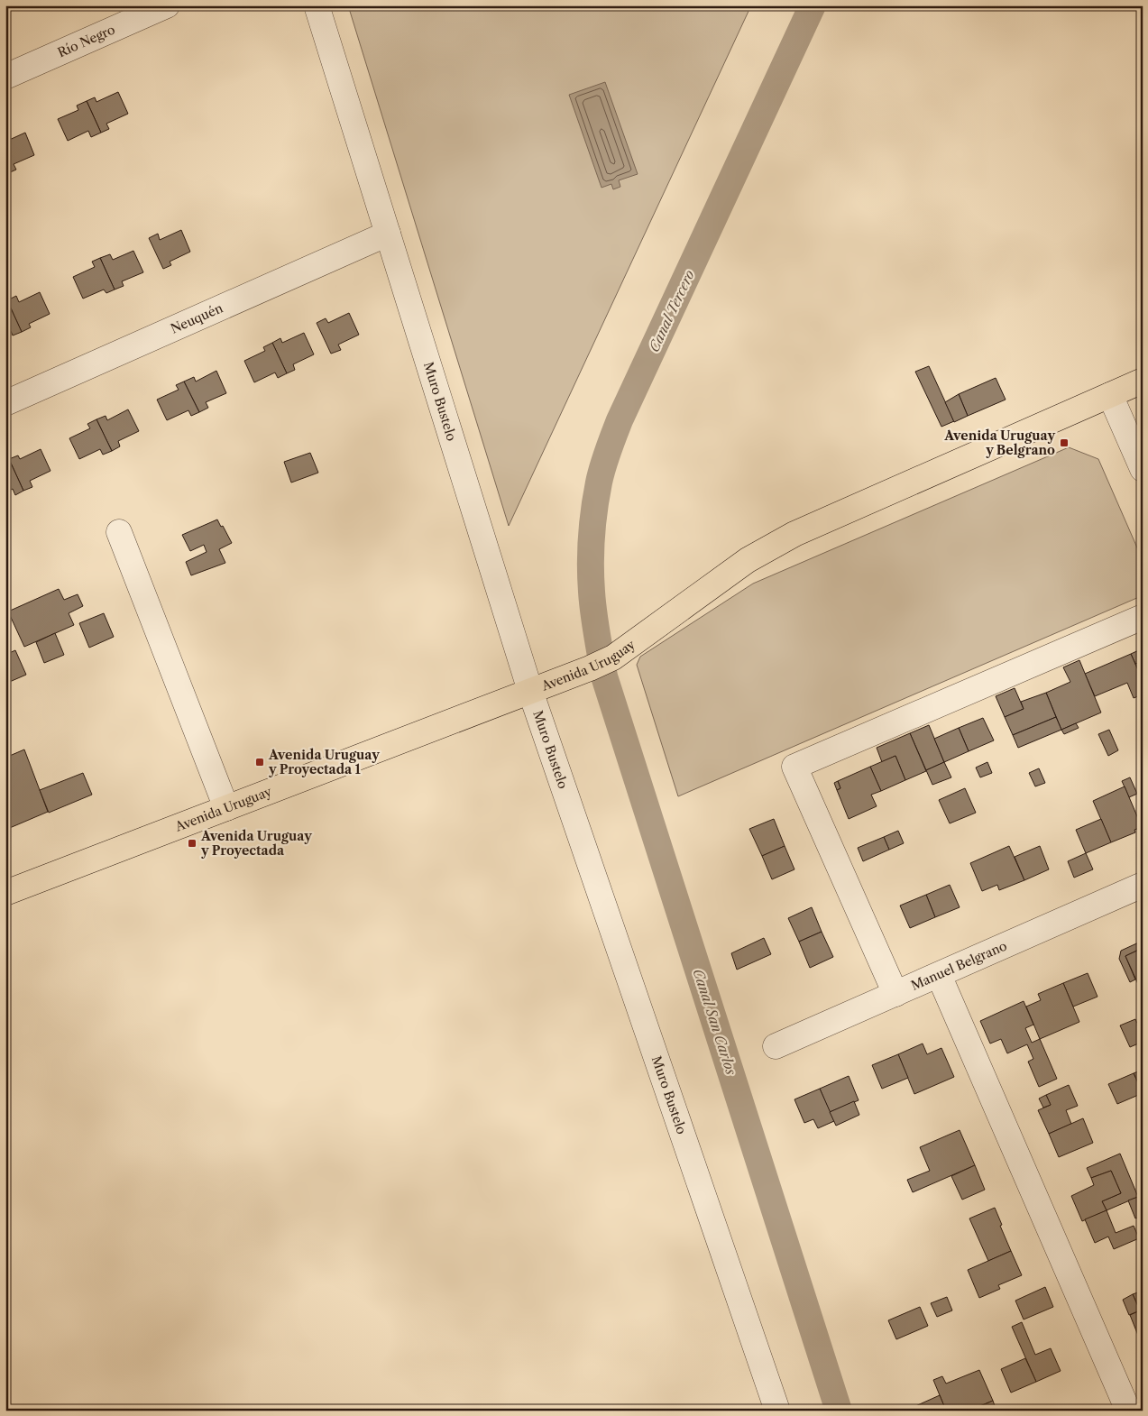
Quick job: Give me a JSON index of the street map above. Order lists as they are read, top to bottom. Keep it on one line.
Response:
{"streets":{"main road":["Avenida Uruguay"],"street":["Río Negro","Neuquén","Muro Bustelo","Manuel Belgrano"]},"crossings":[["Neuquén","Muro Bustelo"],["Muro Bustelo","Avenida Uruguay"]],"water":["Canal Tercero","Canal San Carlos"],"places":{"transit":["Avenida Uruguay y Belgrano","Avenida Uruguay y Proyectada 1","Avenida Uruguay y Proyectada"]}}
